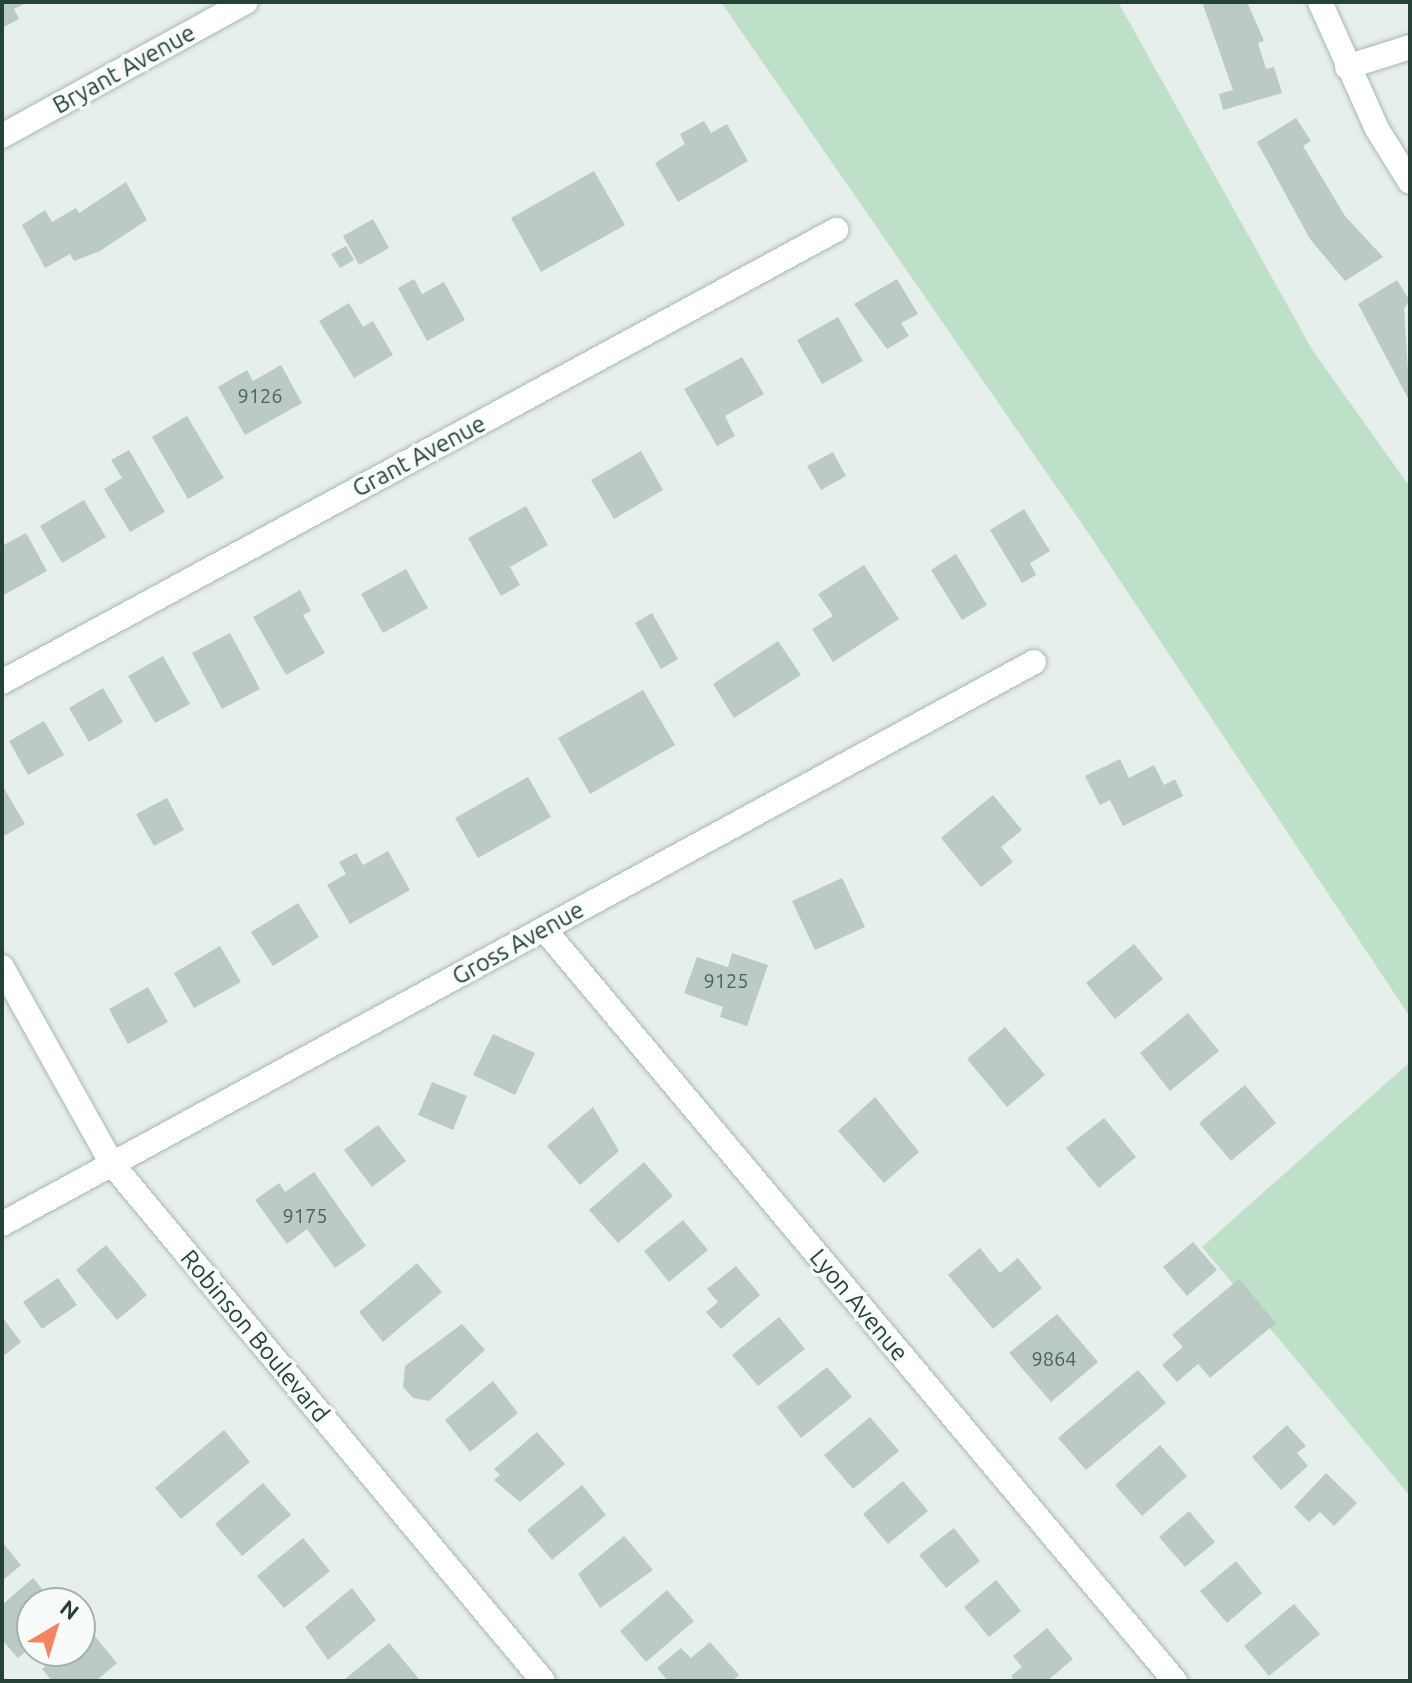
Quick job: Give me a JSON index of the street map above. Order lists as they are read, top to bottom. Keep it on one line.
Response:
{"streets":{"street":["Bryant Avenue","Grant Avenue","Gross Avenue","Lyon Avenue","Robinson Boulevard"]},"crossings":[["Gross Avenue","Lyon Avenue"],["Gross Avenue","Robinson Boulevard"]],"house_numbers":["9126","9125","9175","9864"],"north":"top right"}
